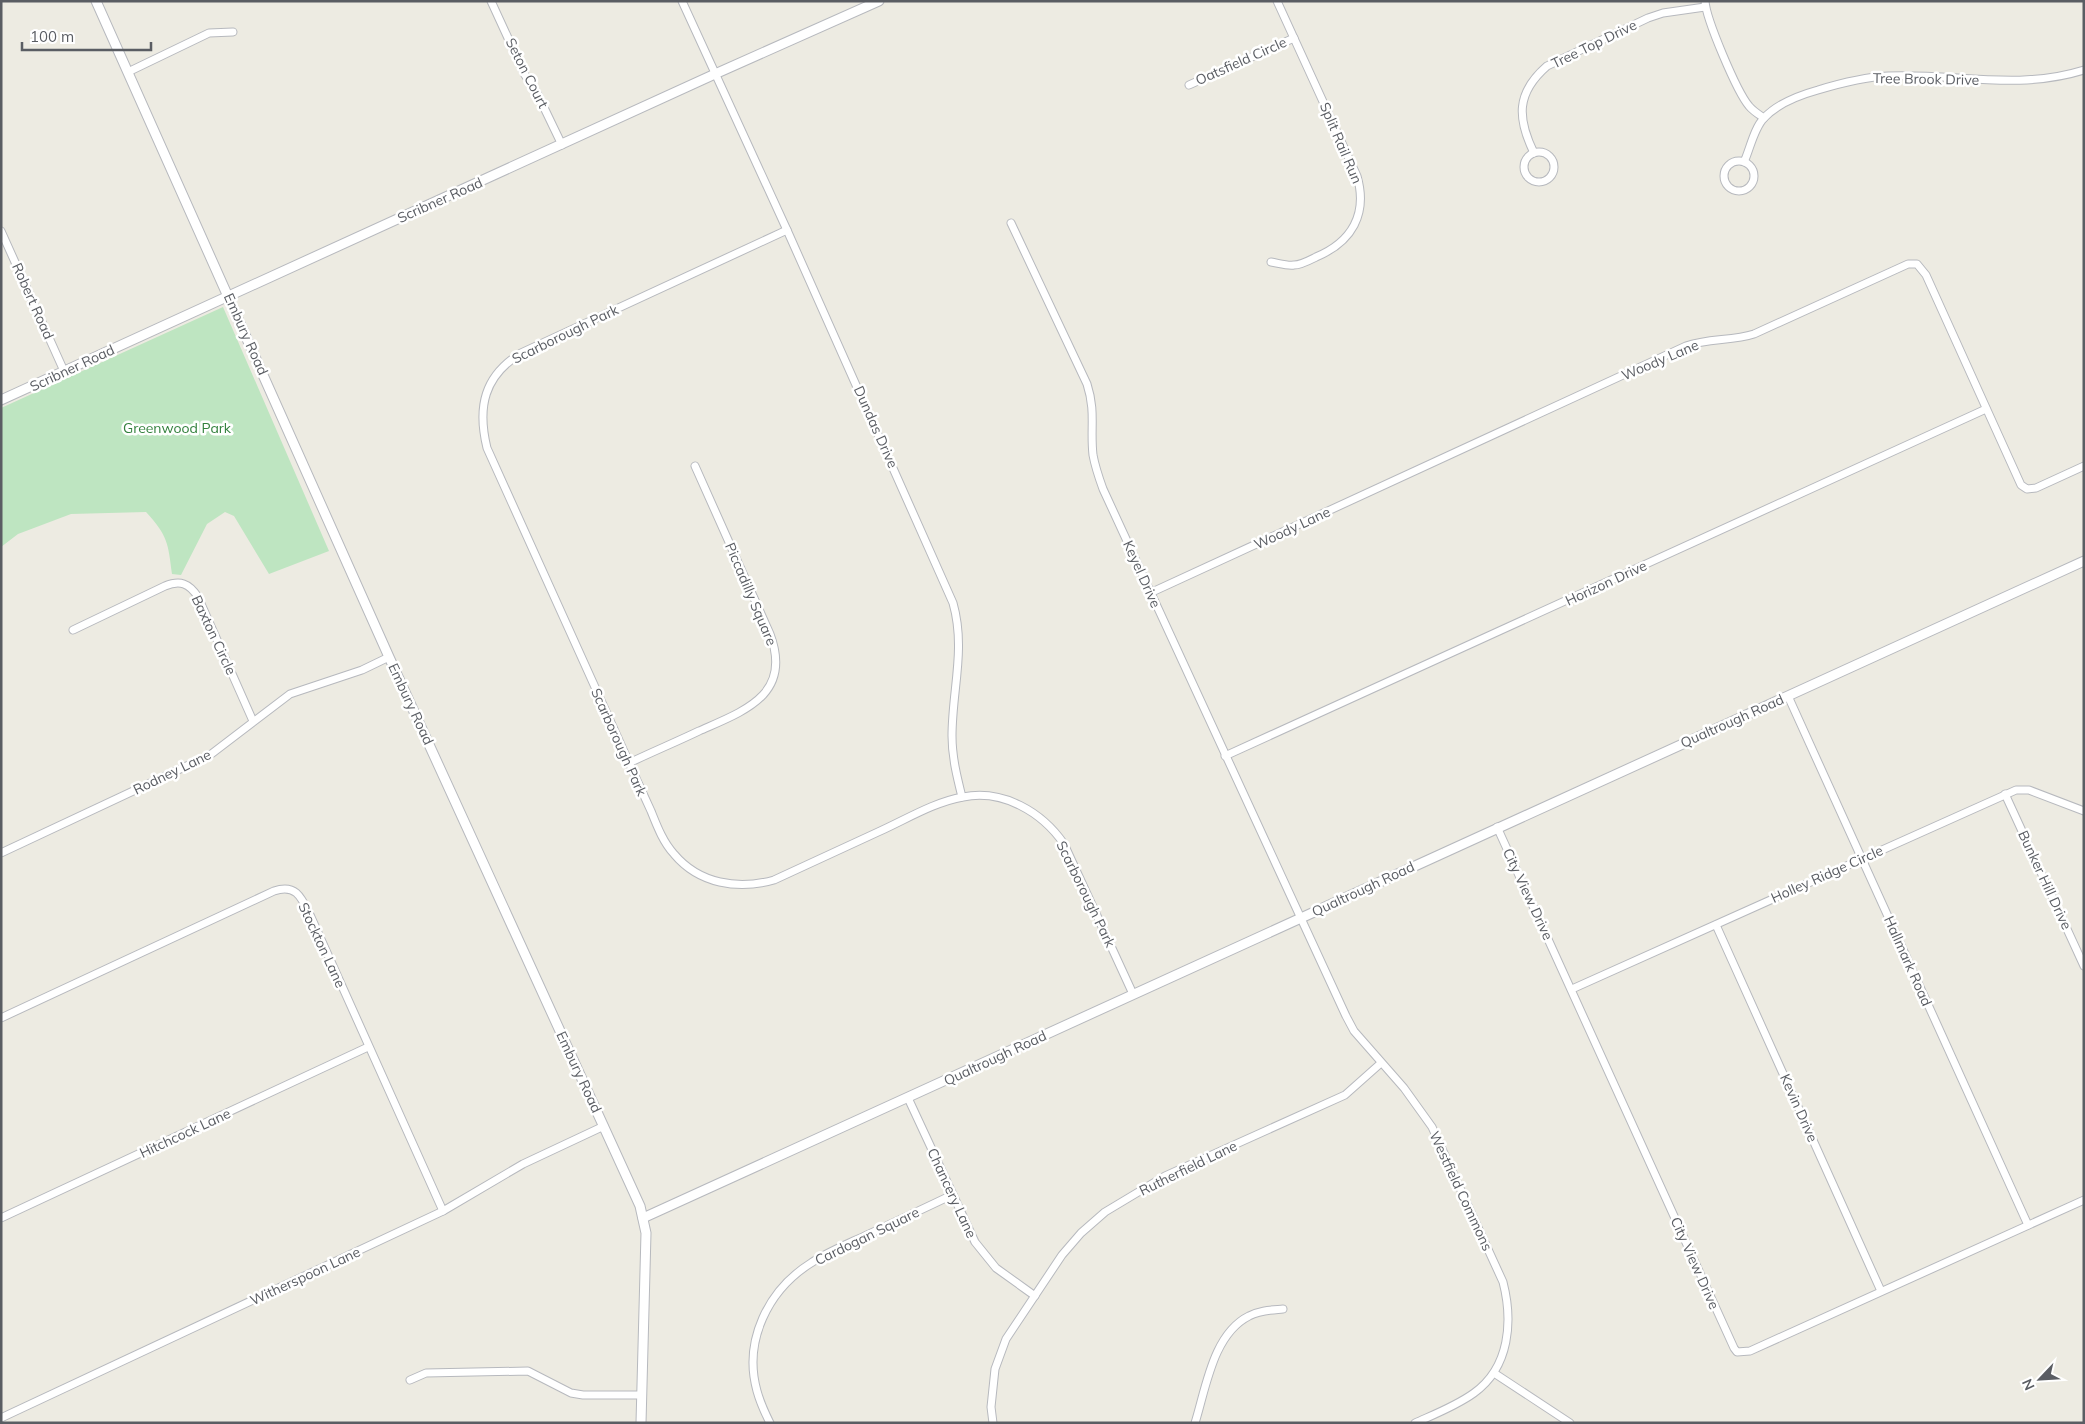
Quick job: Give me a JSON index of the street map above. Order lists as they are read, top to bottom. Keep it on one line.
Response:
{"streets":{"street":["Tree Top Drive","Oatsfield Circle","Seton Court","Tree Brook Drive","Split Rail Run","Scribner Road","Robert Road","Embury Road","Scarborough Park","Woody Lane","Dundas Drive","Keyel Drive","Horizon Drive","Piccadilly Square","Baxton Circle","Qualtrough Road","Rodney Lane","Holley Ridge Circle","Bunker Hill Drive","City View Drive","Stockton Lane","Hallmark Road","Kevin Drive","Hitchcock Lane","Rutherfield Lane","Westfield Commons","Chancery Lane","Cardogan Square","Witherspoon Lane"]},"crossings":[["Oatsfield Circle","Split Rail Run"],["Seton Court","Scribner Road"],["Scribner Road","Robert Road"],["Scribner Road","Embury Road"],["Scribner Road","Dundas Drive"],["Embury Road","Qualtrough Road"],["Embury Road","Rodney Lane"],["Embury Road","Witherspoon Lane"],["Scarborough Park","Dundas Drive"],["Scarborough Park","Piccadilly Square"],["Scarborough Park","Qualtrough Road"],["Woody Lane","Keyel Drive"],["Woody Lane","Horizon Drive"],["Keyel Drive","Horizon Drive"],["Keyel Drive","Qualtrough Road"],["Keyel Drive","Westfield Commons"],["Baxton Circle","Rodney Lane"],["Qualtrough Road","City View Drive"],["Qualtrough Road","Hallmark Road"],["Qualtrough Road","Westfield Commons"],["Qualtrough Road","Chancery Lane"],["Holley Ridge Circle","Bunker Hill Drive"],["Holley Ridge Circle","City View Drive"],["Holley Ridge Circle","Hallmark Road"],["Holley Ridge Circle","Kevin Drive"],["City View Drive","Hallmark Road"],["City View Drive","Kevin Drive"],["Stockton Lane","Hitchcock Lane"],["Stockton Lane","Witherspoon Lane"],["Rutherfield Lane","Westfield Commons"],["Rutherfield Lane","Chancery Lane"],["Chancery Lane","Cardogan Square"]],"parks":["Greenwood Park"],"scale_bar":"100 m","north":"bottom left"}
